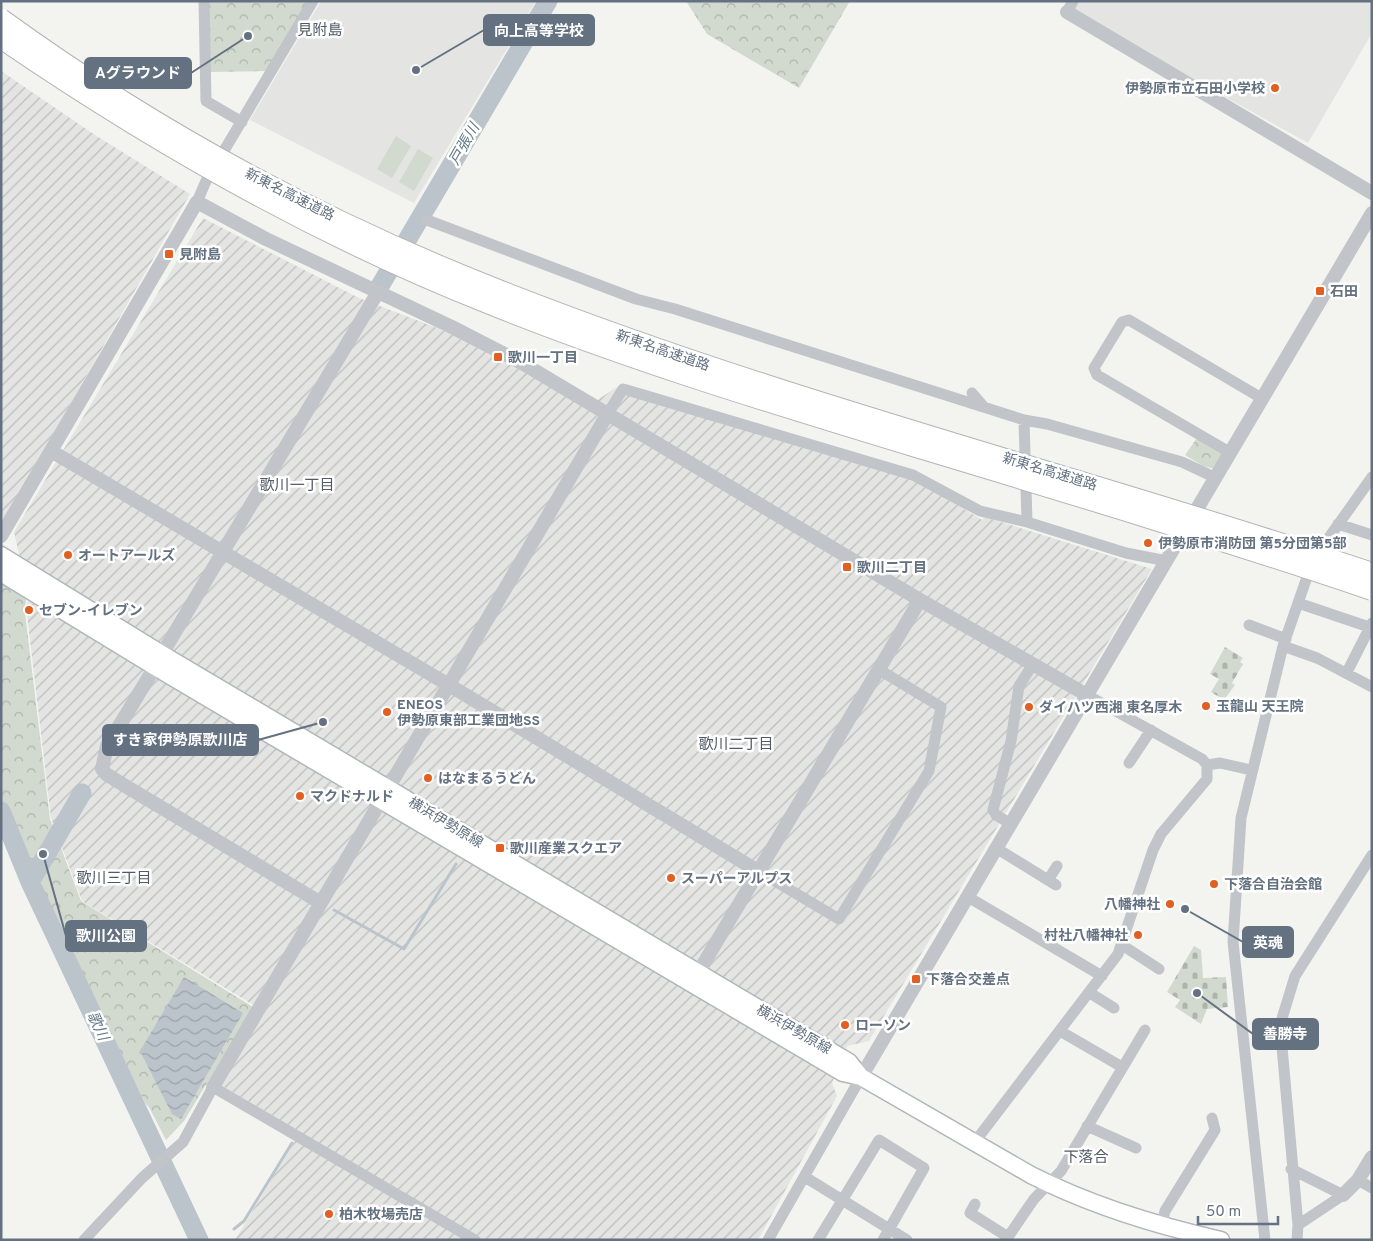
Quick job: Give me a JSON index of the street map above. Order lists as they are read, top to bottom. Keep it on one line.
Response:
{"streets":{"highway":["新東名高速道路"],"main road":["横浜伊勢原線"]},"districts":["見附島","歌川一丁目","歌川二丁目","歌川三丁目","下落合"],"water":["戸張川","歌川"],"places":{"other":["Aグラウンド","向上高等学校","伊勢原市立石田小学校","伊勢原市消防団 第5分団第5部","オートアールズ","セブン-イレブン","玉龍山 天王院","ダイハツ西湘 東名厚木","ENEOS 伊勢原東部工業団地SS","すき家伊勢原歌川店","はなまるうどん","マクドナルド","歌川公園","スーパーアルプス","下落合自治会館","八幡神社","英魂","村社八幡神社","善勝寺","ローソン","柏木牧場売店"],"transit":["見附島","石田","歌川一丁目","歌川二丁目","歌川産業スクエア","下落合交差点"]},"scale_bar":"50 m"}
